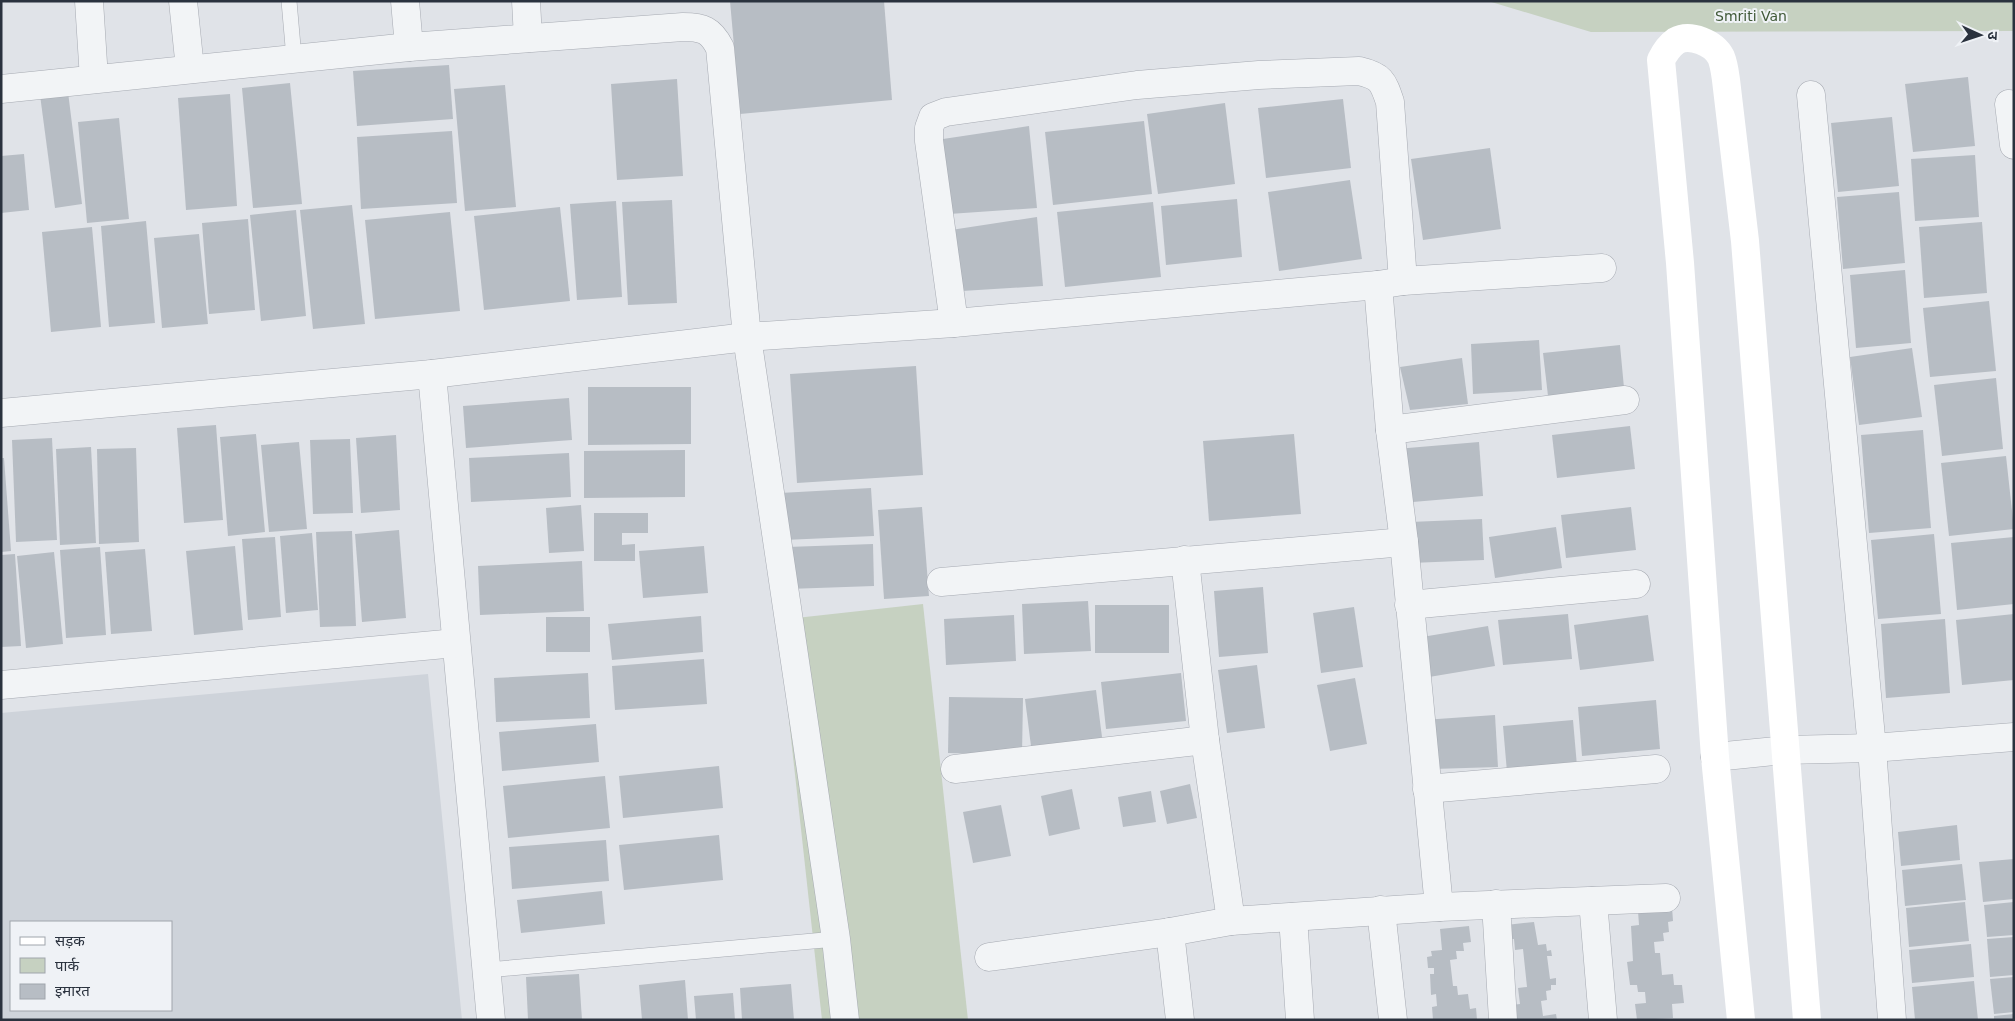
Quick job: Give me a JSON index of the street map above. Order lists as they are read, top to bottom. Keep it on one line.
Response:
{"parks":["Smriti Van"],"legend":["सड़क","पार्क","इमारत"],"north":"right"}
